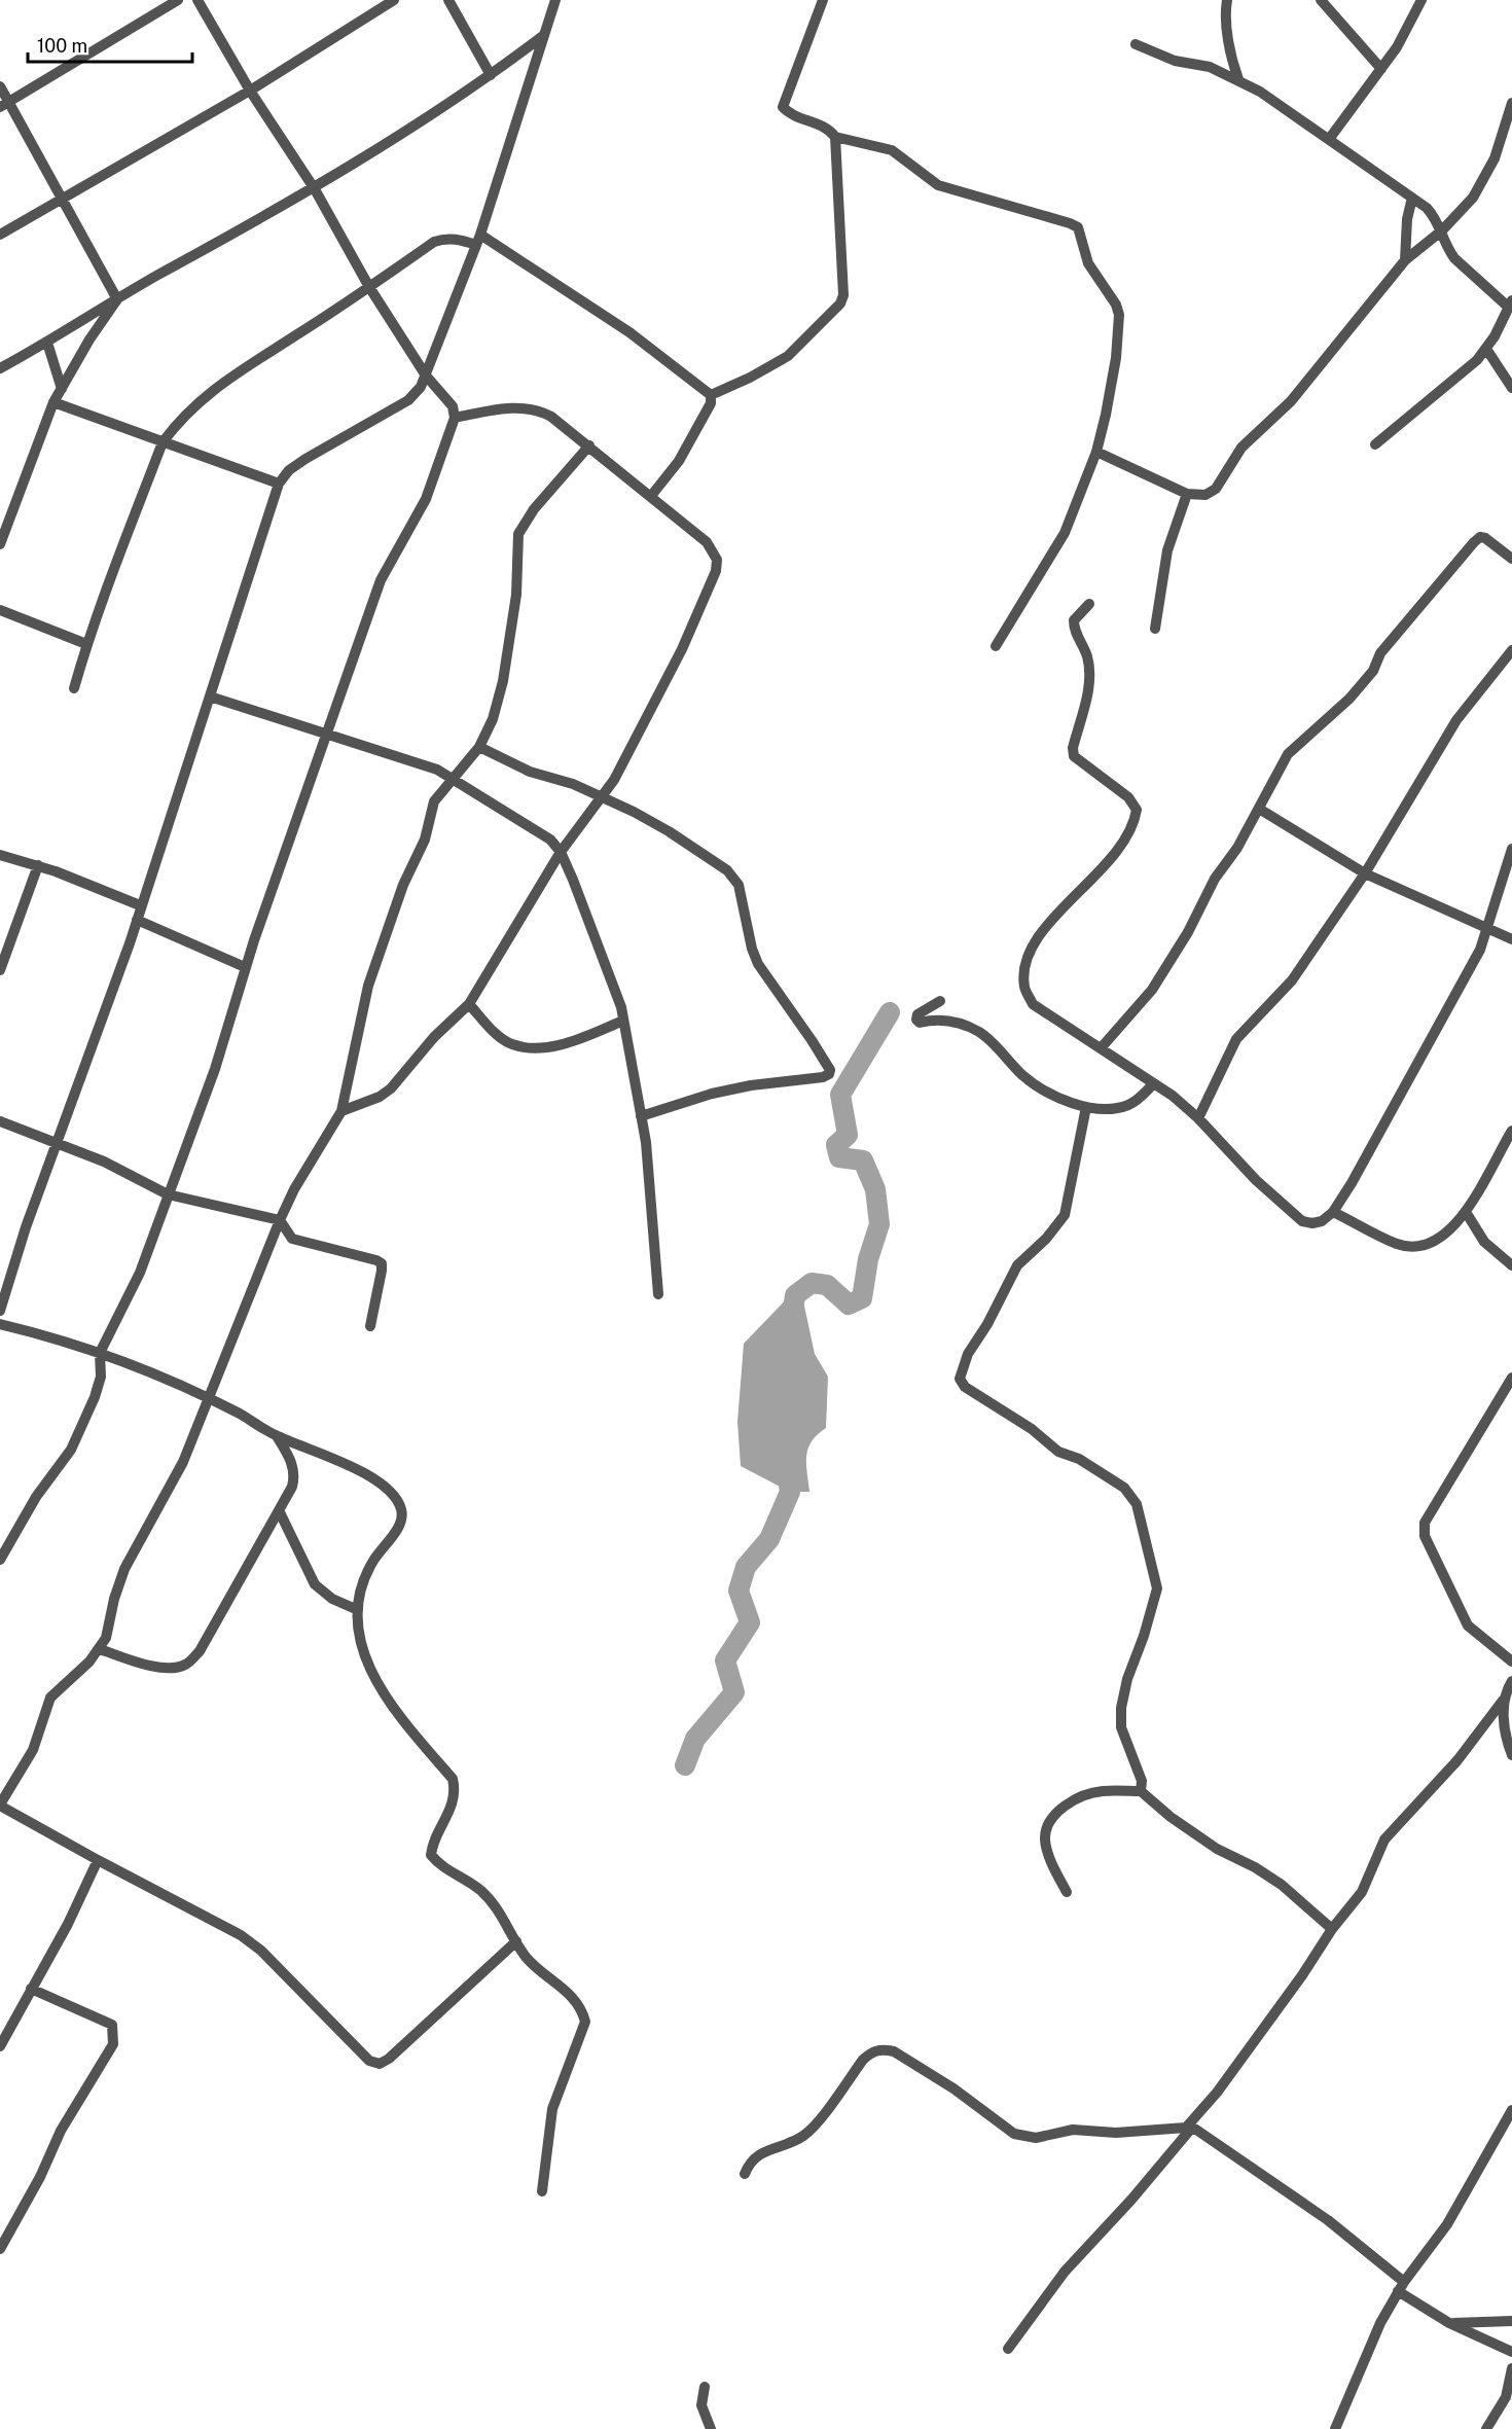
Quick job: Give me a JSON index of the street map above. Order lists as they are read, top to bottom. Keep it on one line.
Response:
{"scale_bar":"100 m"}
